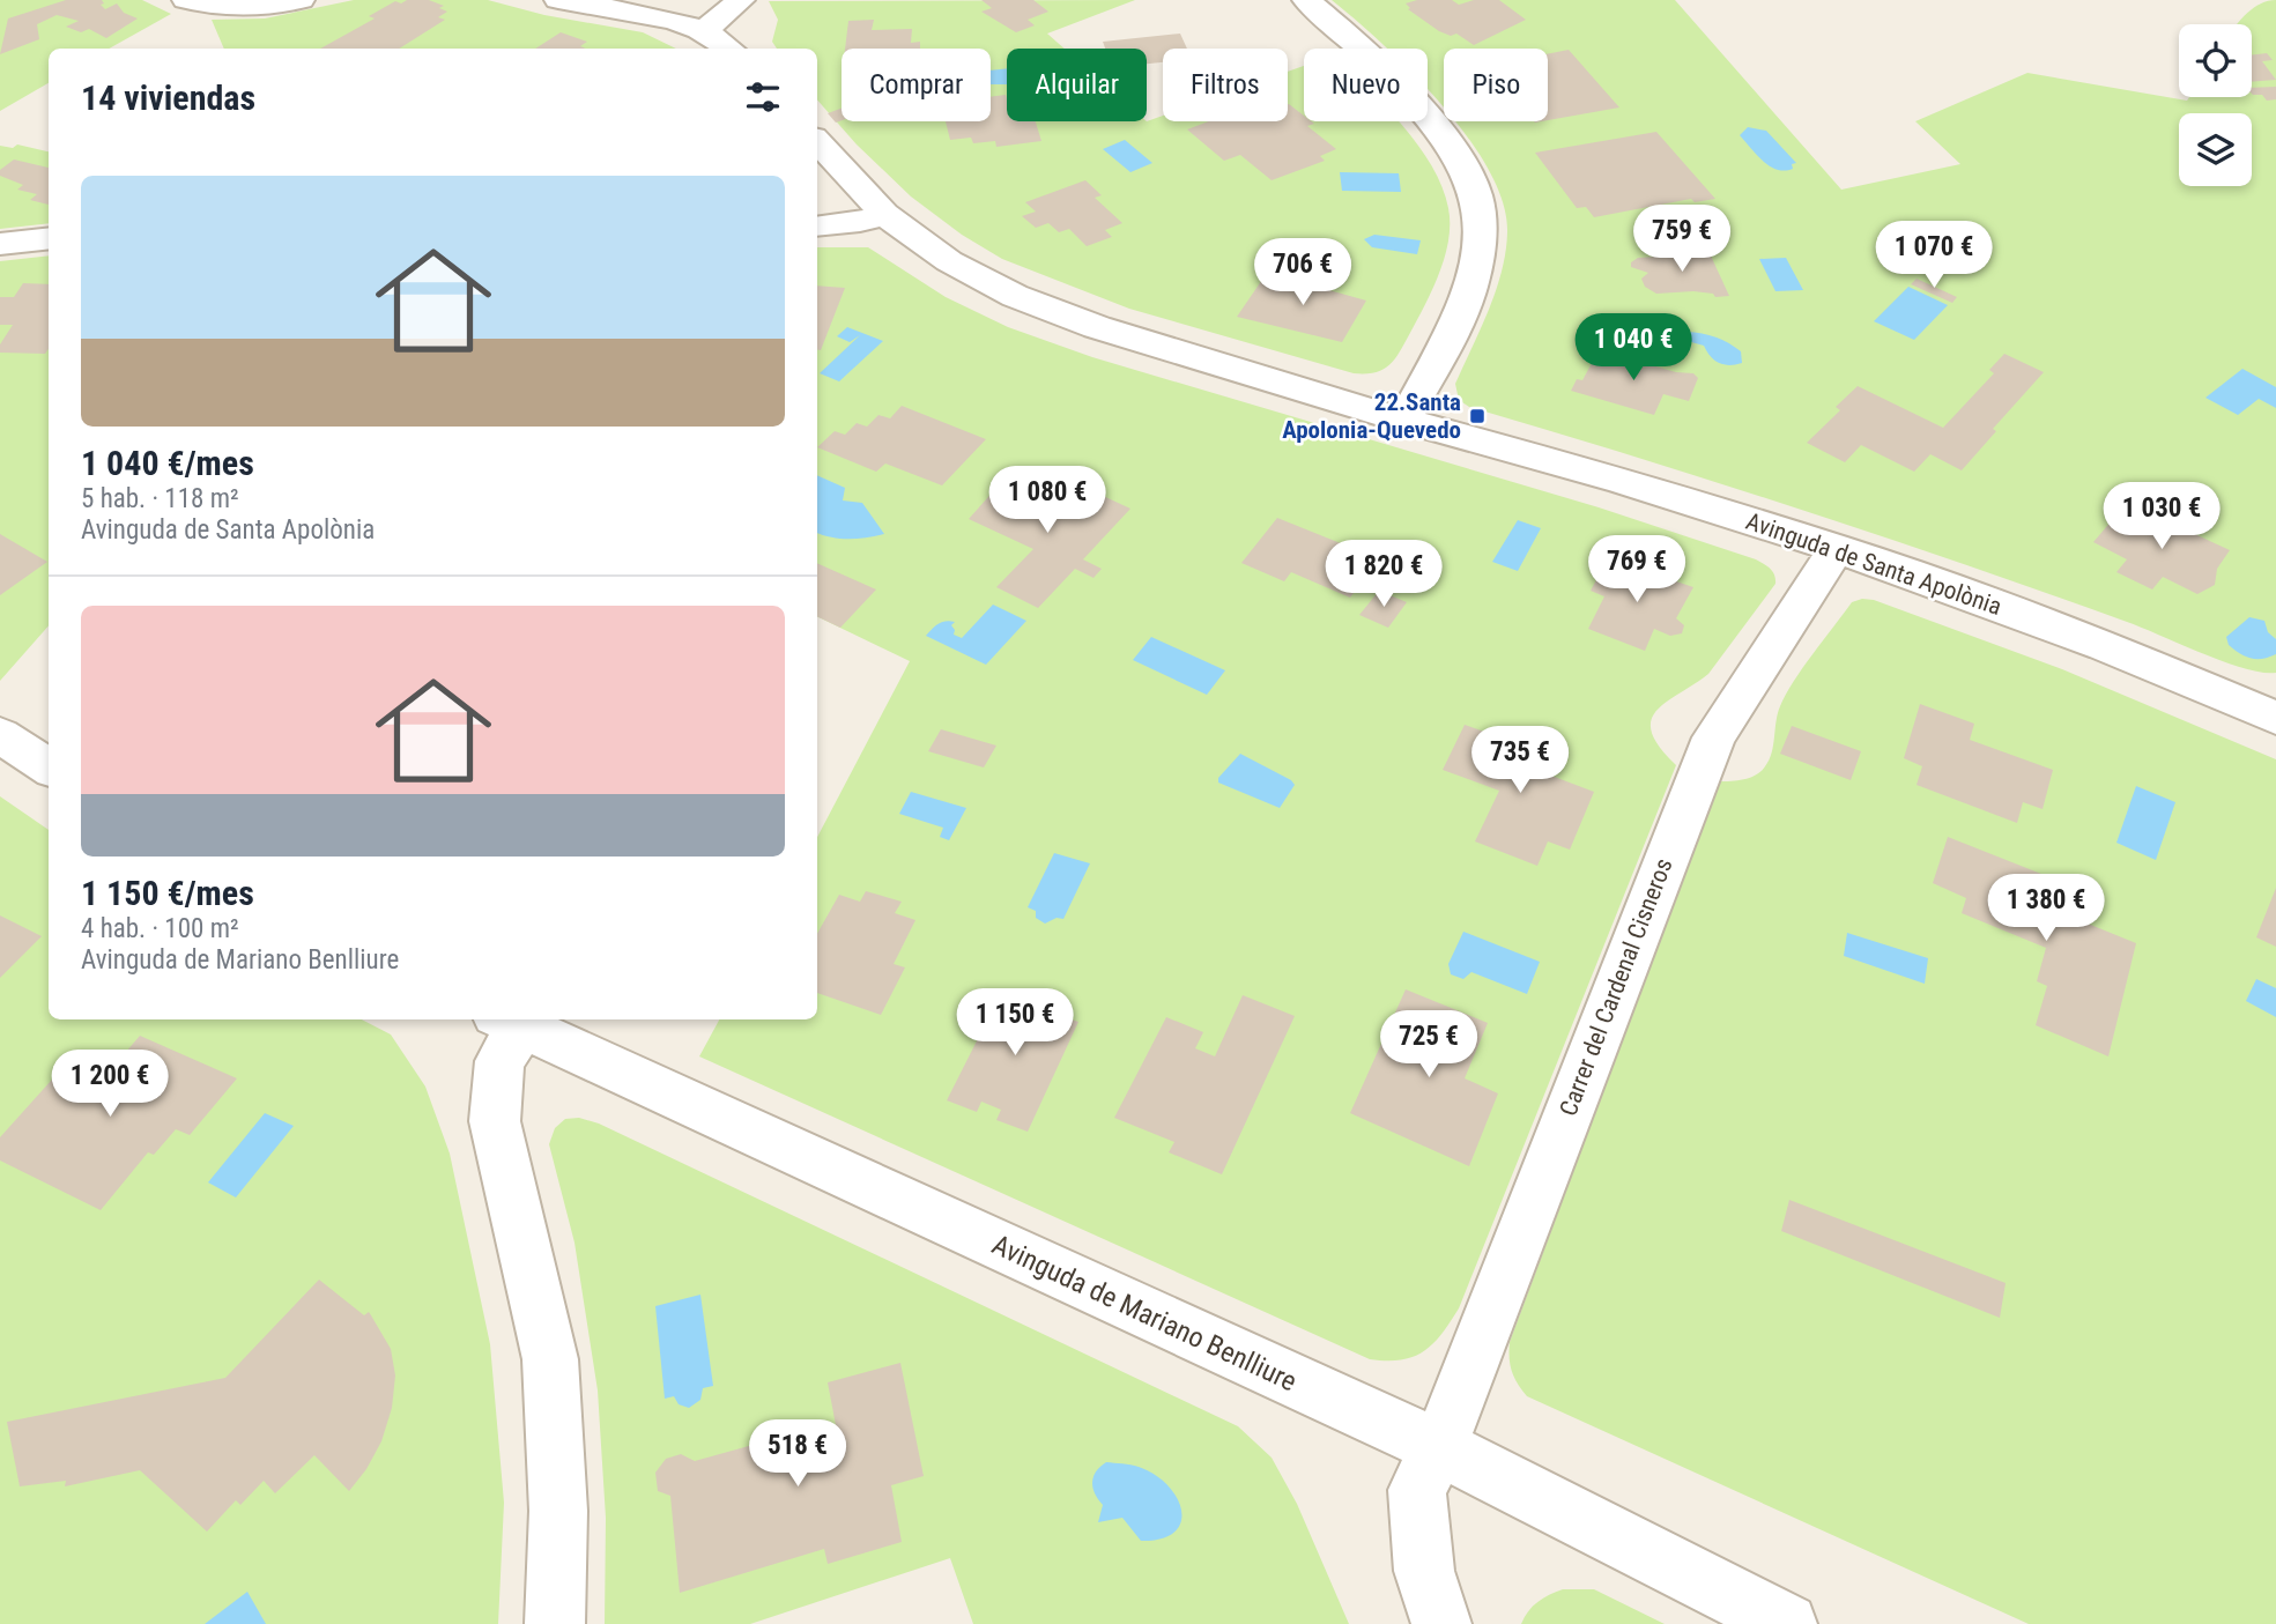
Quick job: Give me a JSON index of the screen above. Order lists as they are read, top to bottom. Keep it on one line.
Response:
{"streets":{"street":["Avinguda de Santa Apolònia","Carrer del Cardenal Cisneros","Avinguda de Mariano Benlliure"]},"crossings":[["Avinguda de Santa Apolònia","Carrer del Cardenal Cisneros"],["Carrer del Cardenal Cisneros","Avinguda de Mariano Benlliure"]],"places":{"transit":["22.Santa Apolonia-Quevedo"]},"page":{"chip":["Comprar","Alquilar","Filtros","Nuevo","Piso"],"heading":"14 viviendas","list":[{"name":"1 040 €/mes","note":"5 hab. · 118 m² · Avinguda de Santa Apolònia"},{"name":"1 150 €/mes","note":"4 hab. · 100 m² · Avinguda de Mariano Benlliure"}],"price":["759 €","1 070 €","706 €","1 040 €","1 080 €","1 030 €","769 €","1 820 €","735 €","1 380 €","1 150 €","725 €","1 200 €","518 €"]}}
